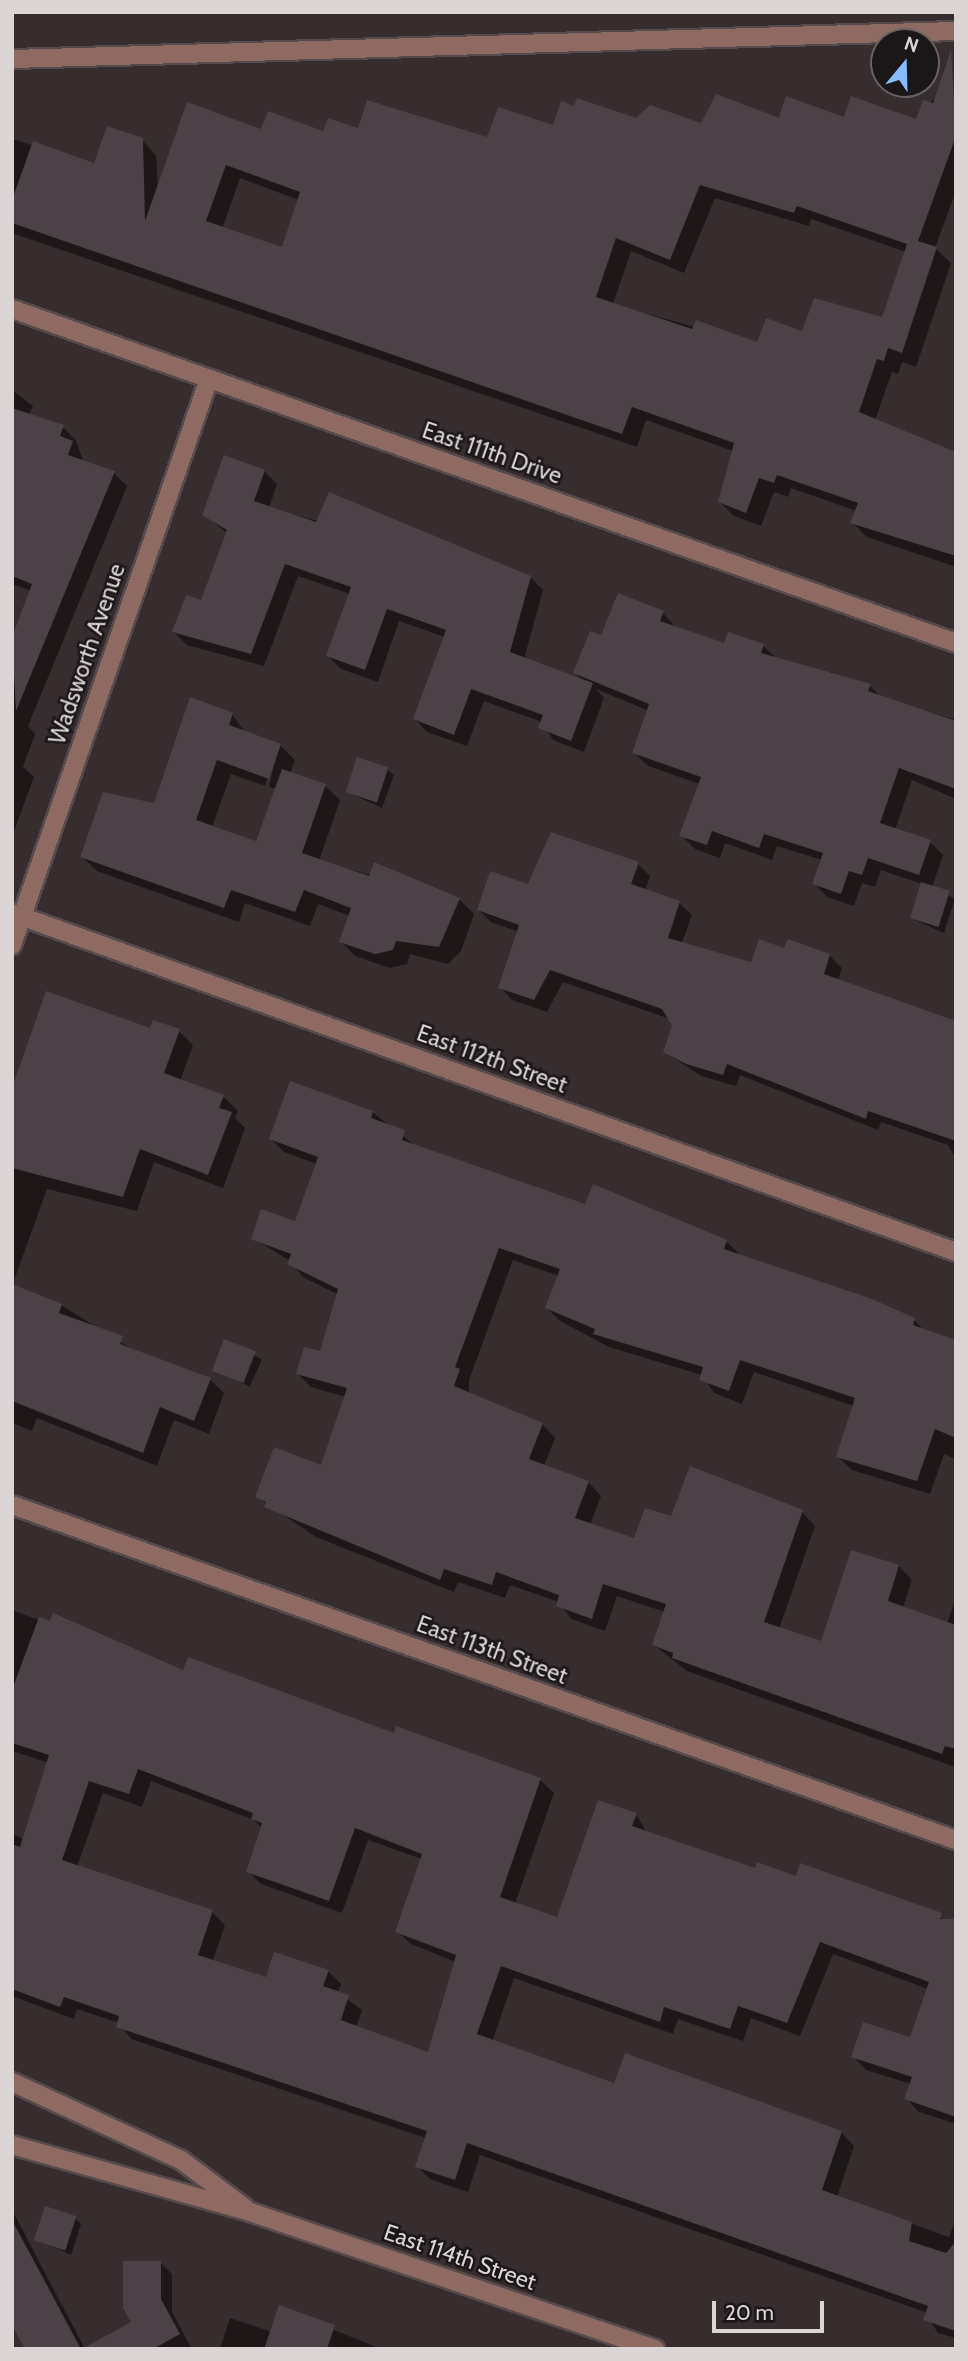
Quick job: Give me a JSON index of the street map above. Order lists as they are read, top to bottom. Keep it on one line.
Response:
{"streets":{"street":["East 111th Drive","Wadsworth Avenue","East 112th Street","East 113th Street","East 114th Street"]},"crossings":[["East 111th Drive","Wadsworth Avenue"],["Wadsworth Avenue","East 112th Street"]],"scale_bar":"20 m","north":"top"}
